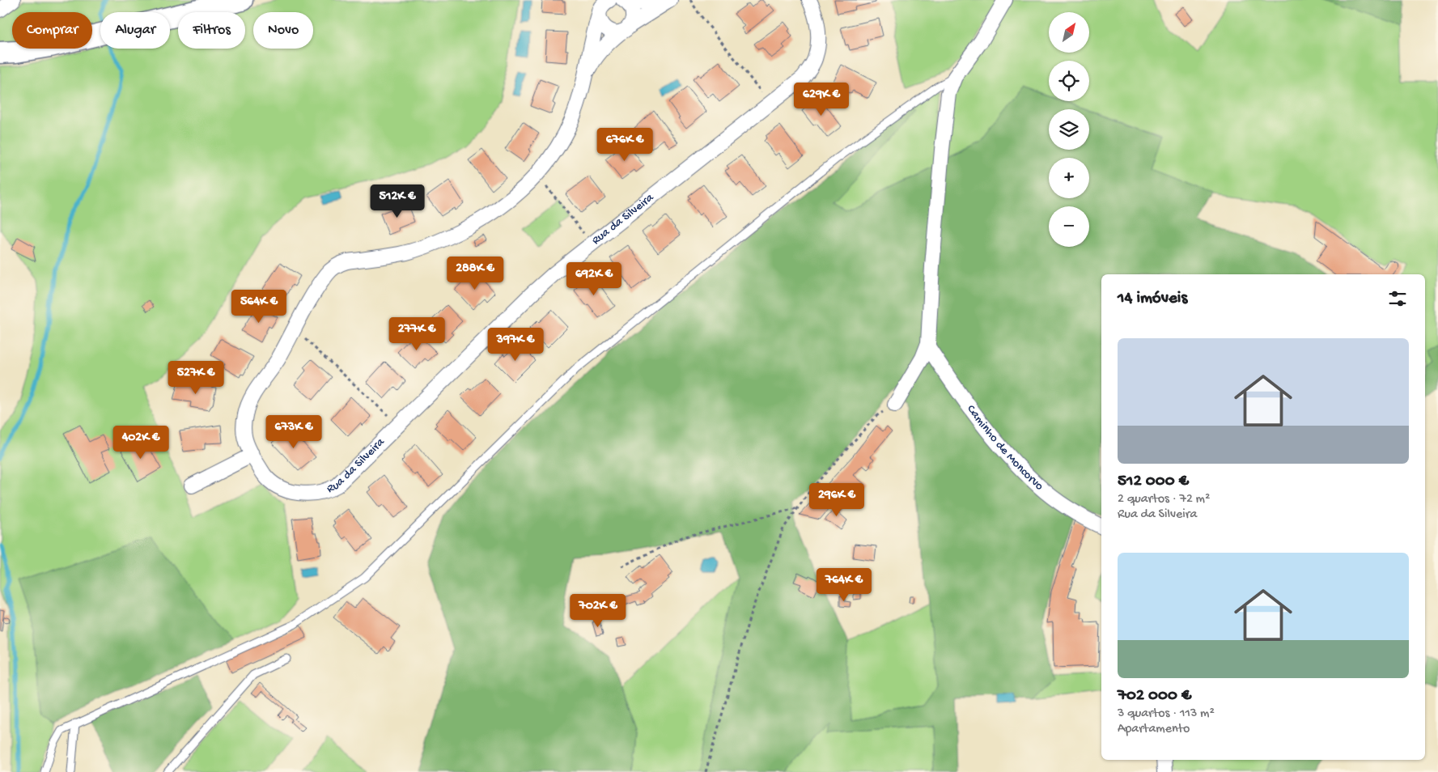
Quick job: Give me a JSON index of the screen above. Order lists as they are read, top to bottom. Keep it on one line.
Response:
{"streets":{"street":["Rua da Silveira","Caminho de Moncorvo"]},"north":"top right","page":{"map_buttons":["+","−"],"chip":["Comprar","Alugar","Filtros","Novo"],"price":["629K €","676K €","512K €","288K €","692K €","564K €","277K €","397K €","527K €","673K €","402K €","296K €","764K €","702K €"],"heading":"14 imóveis","list":[{"name":"512 000 €","note":"2 quartos · 72 m² · Rua da Silveira"},{"name":"702 000 €","note":"3 quartos · 113 m² · Apartamento"}]}}
